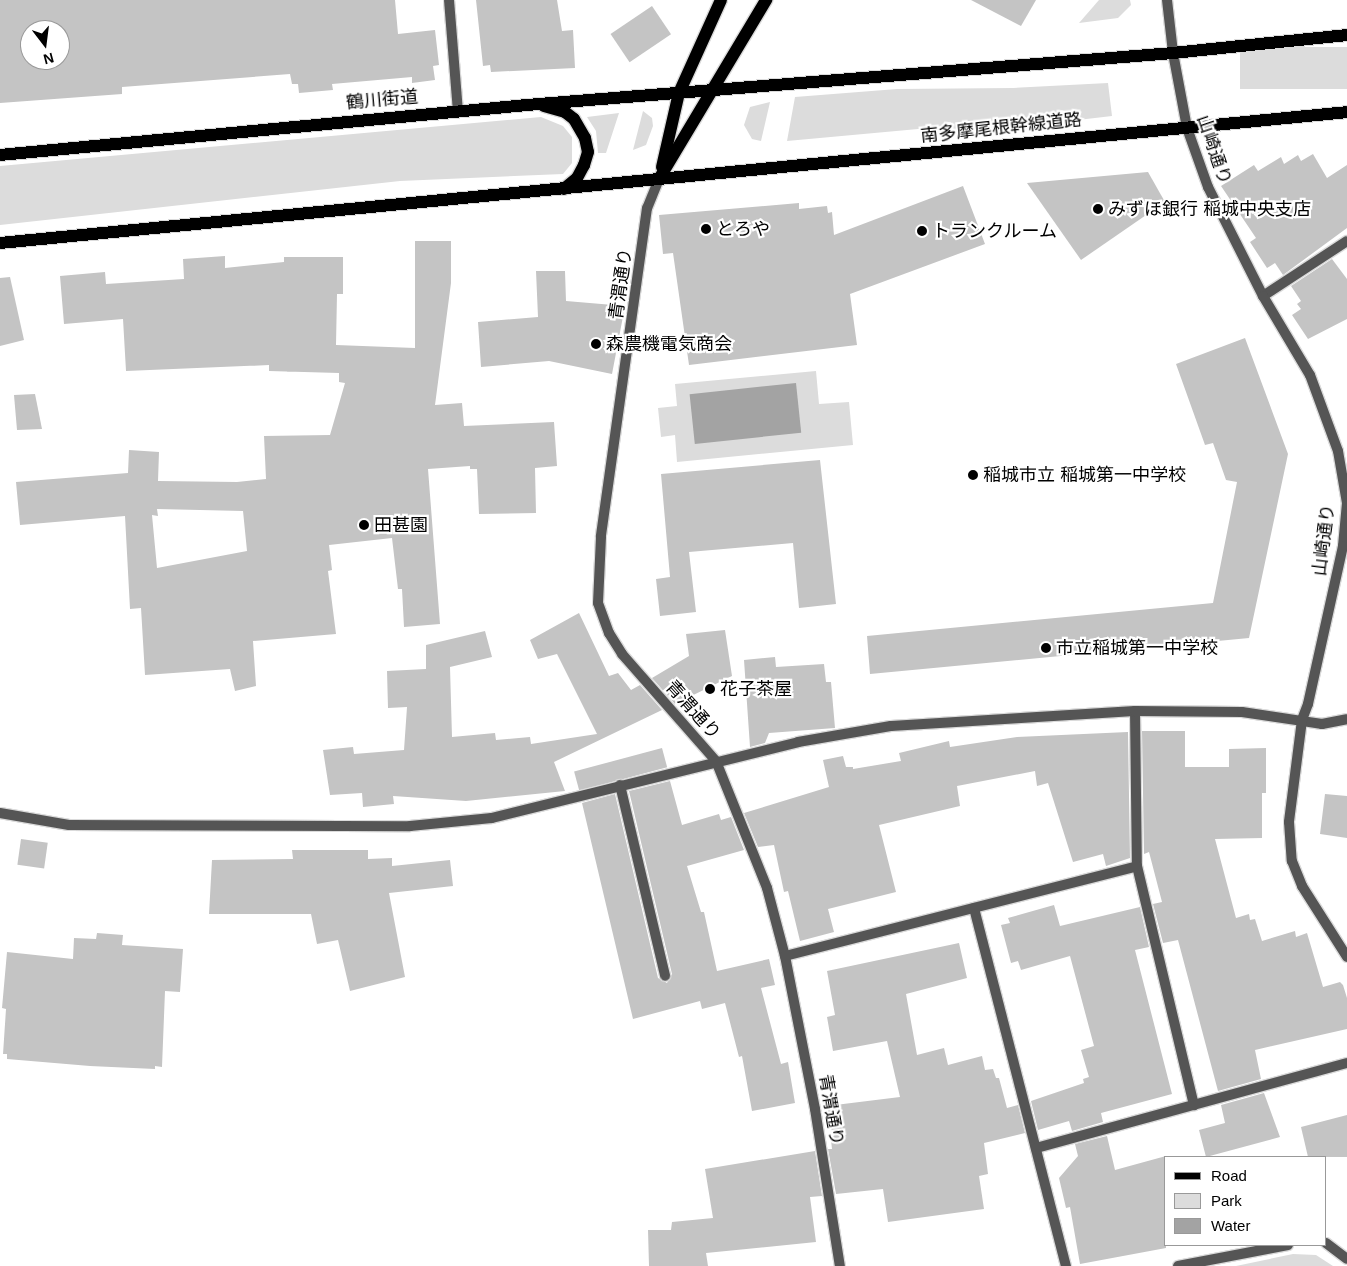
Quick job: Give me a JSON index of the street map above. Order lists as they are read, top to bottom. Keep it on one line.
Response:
{"streets":{"main road":["鶴川街道","南多摩尾根幹線道路"],"street":["山崎通り","青渭通り"]},"crossings":[["南多摩尾根幹線道路","山崎通り"],["南多摩尾根幹線道路","青渭通り"]],"places":["みずほ銀行 稲城中央支店","とろや","トランクルーム","森農機電気商会","稲城市立 稲城第一中学校","田甚園","市立稲城第一中学校","花子茶屋"],"legend":["Road","Park","Water"],"north":"bottom"}
